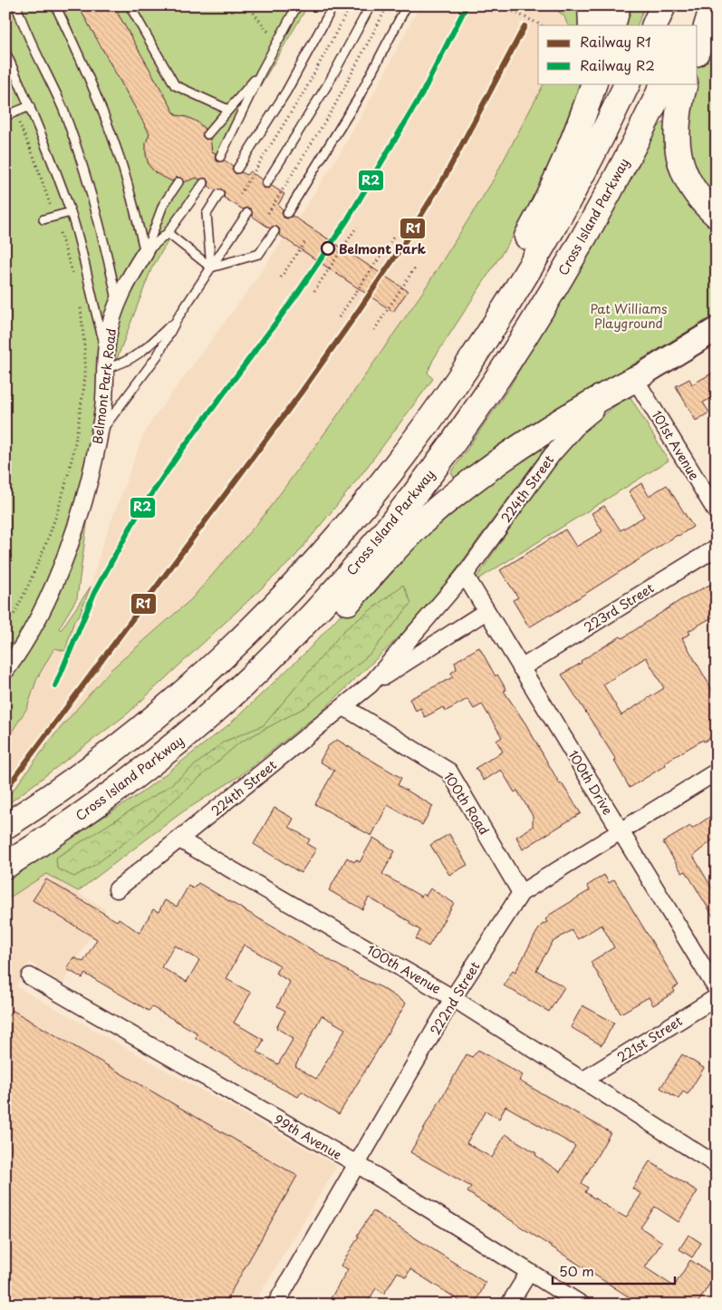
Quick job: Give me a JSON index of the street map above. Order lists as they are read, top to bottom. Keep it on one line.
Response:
{"streets":{"highway":["Cross Island Parkway"],"street":["Belmont Park Road","101st Avenue","224th Street","223rd Street","100th Drive","100th Road","100th Avenue","222nd Street","221st Street","99th Avenue"]},"crossings":[["101st Avenue","224th Street"],["224th Street","100th Drive"],["224th Street","100th Road"],["224th Street","100th Avenue"],["223rd Street","100th Drive"],["100th Drive","222nd Street"],["100th Road","222nd Street"],["100th Avenue","222nd Street"],["100th Avenue","221st Street"],["222nd Street","99th Avenue"]],"parks":["Pat Williams Playground"],"places":["Belmont Park"],"lines":["rail line R2","rail line R1"],"legend":["Railway R1","Railway R2"],"scale_bar":"50 m"}
